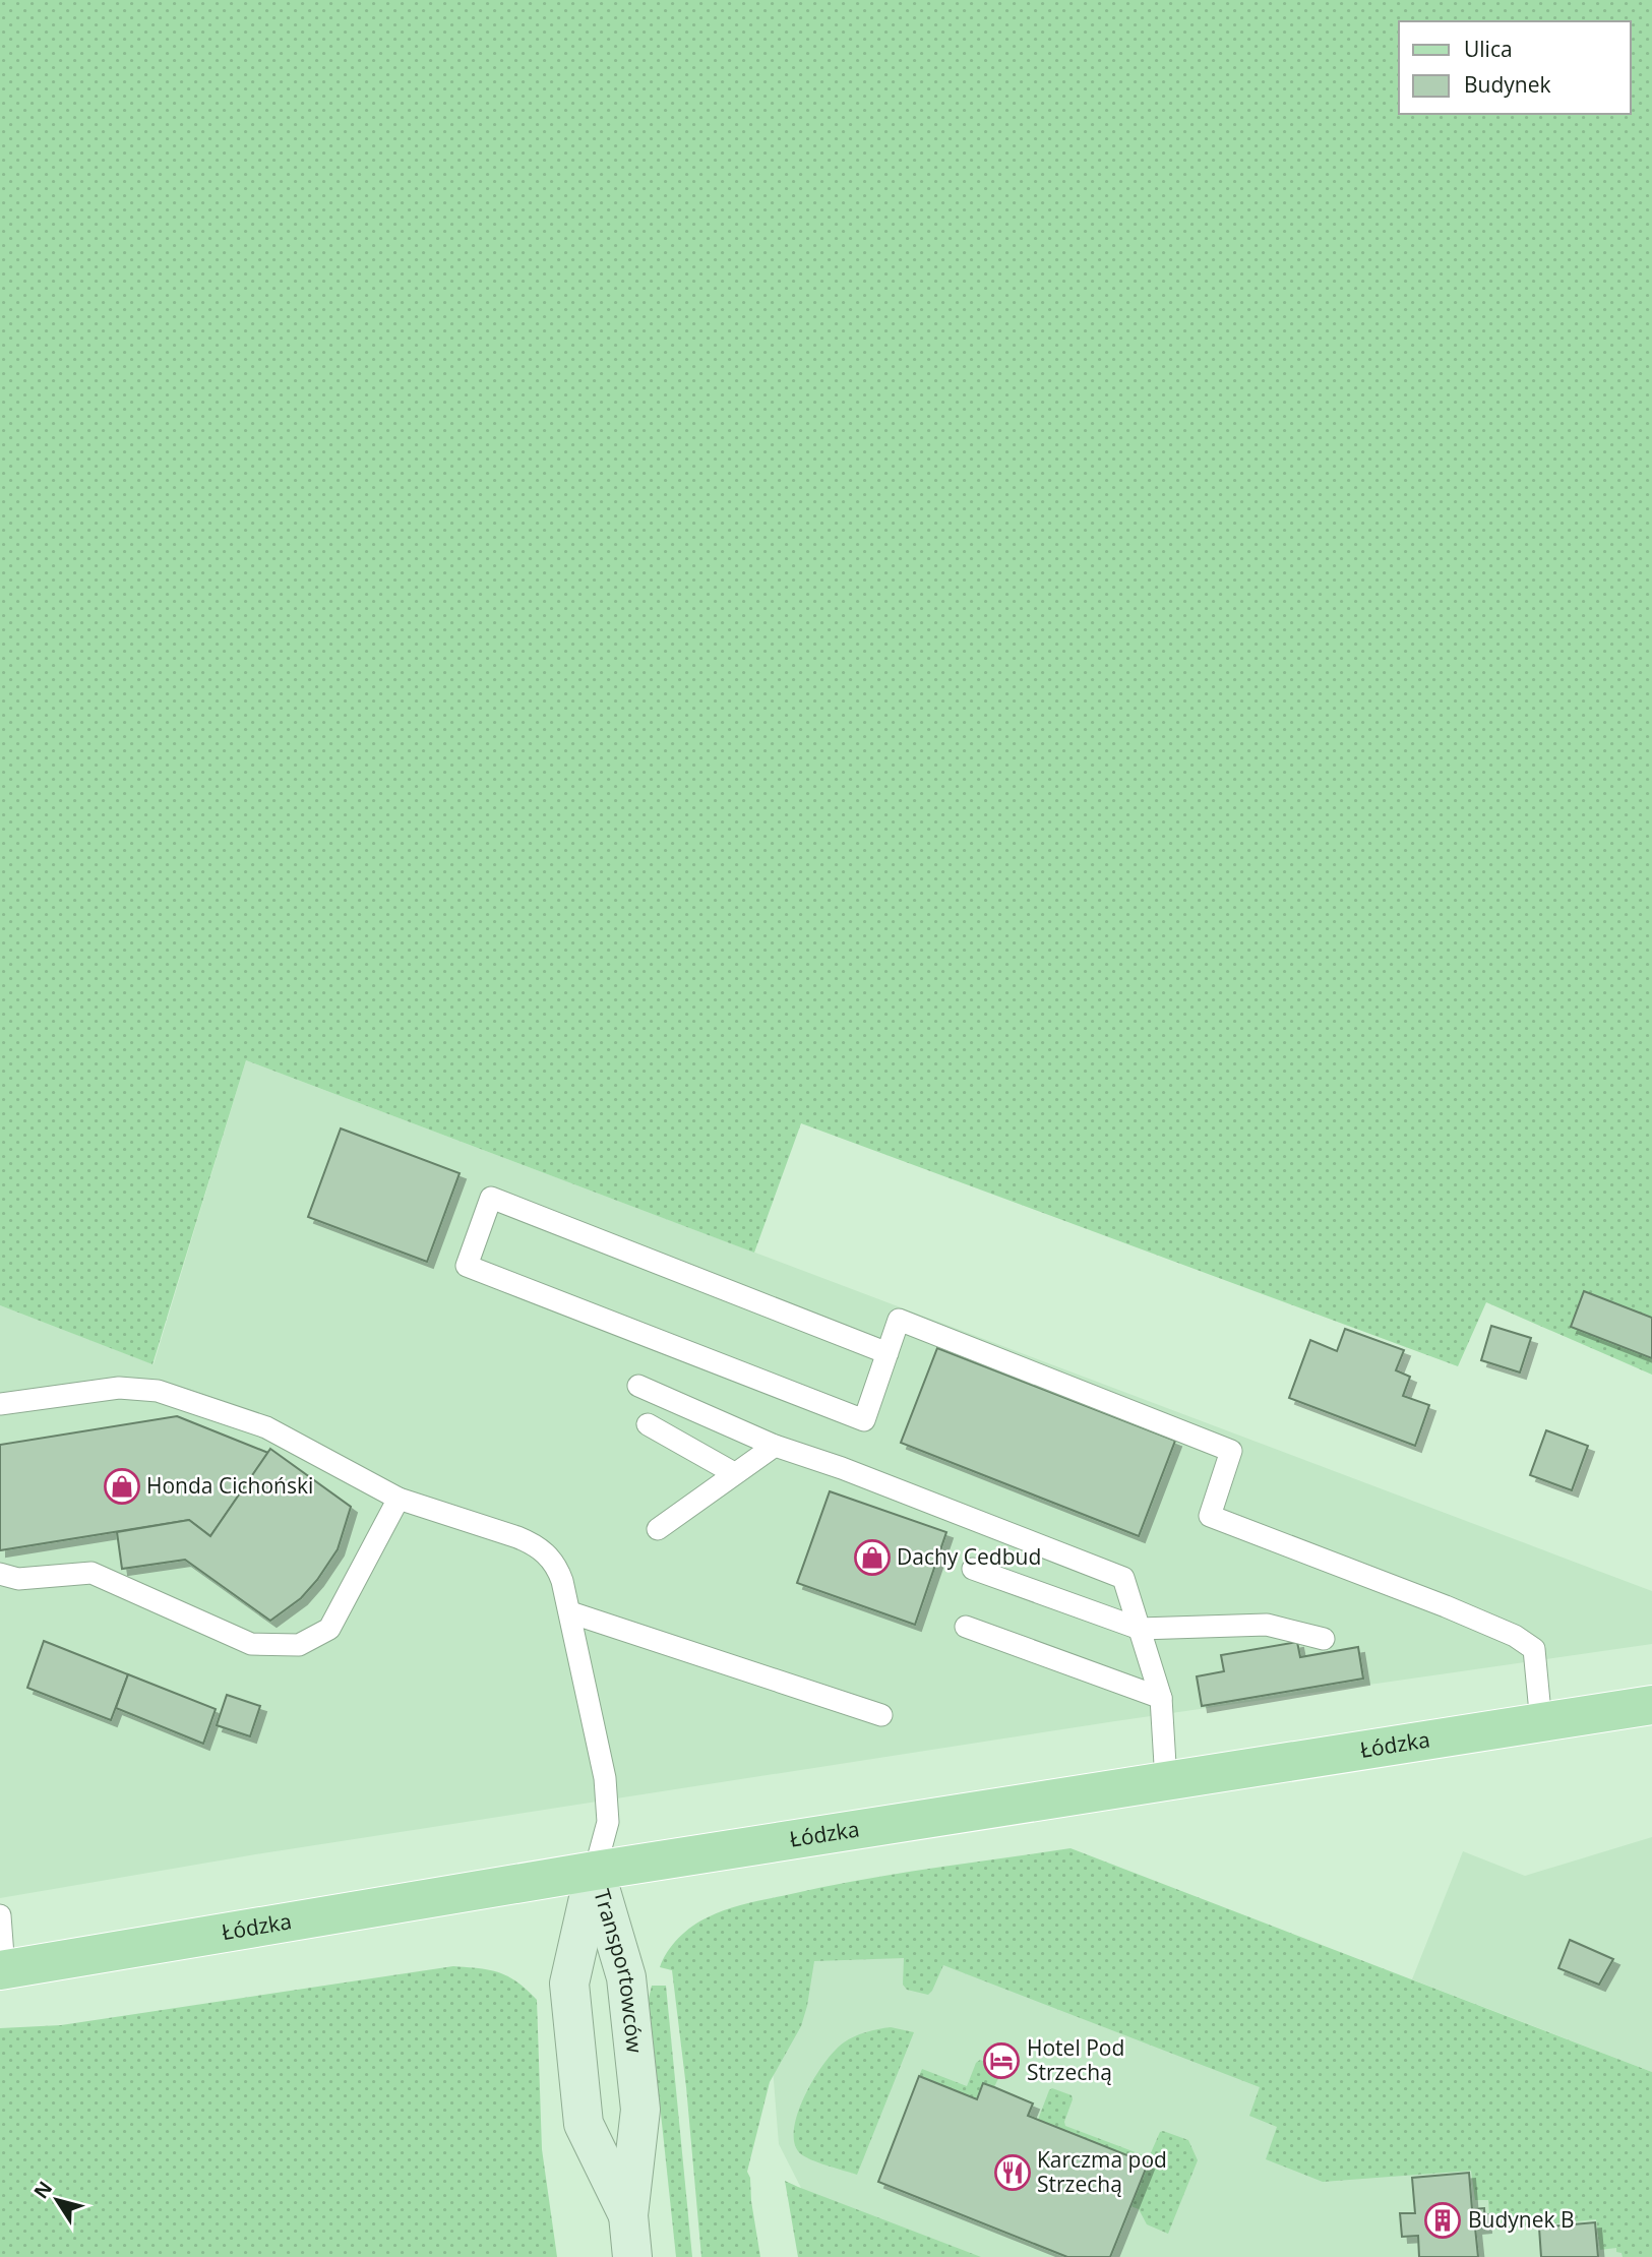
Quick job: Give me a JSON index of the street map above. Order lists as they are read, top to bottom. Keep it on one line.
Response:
{"streets":{"main road":["Łódzka"],"street":["Transportowców"]},"crossings":[["Łódzka","Transportowców"]],"places":{"shop":["Honda Cichoński","Dachy Cedbud"],"hotel":["Hotel Pod Strzechą"],"restaurant":["Karczma pod Strzechą"],"building":["Budynek B"]},"legend":["Ulica","Budynek"],"north":"top left"}
